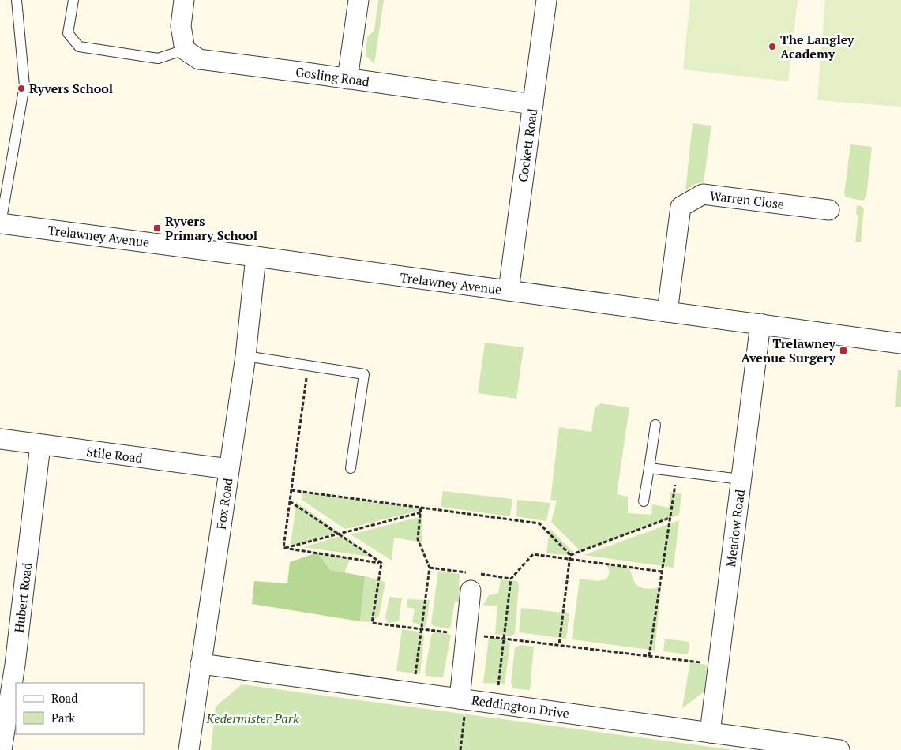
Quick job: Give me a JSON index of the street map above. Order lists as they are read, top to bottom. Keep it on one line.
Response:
{"streets":{"street":["Gosling Road","Cockett Road","Warren Close","Trelawney Avenue","Stile Road","Fox Road","Meadow Road","Hubert Road","Reddington Drive"]},"crossings":[["Gosling Road","Cockett Road"],["Cockett Road","Trelawney Avenue"],["Warren Close","Trelawney Avenue"],["Trelawney Avenue","Fox Road"],["Trelawney Avenue","Meadow Road"],["Stile Road","Fox Road"],["Stile Road","Hubert Road"],["Fox Road","Reddington Drive"],["Meadow Road","Reddington Drive"]],"parks":["Kedermister Park"],"places":{"other":["The Langley Academy","Ryvers School"],"transit":["Ryvers Primary School","Trelawney Avenue Surgery"]},"legend":["Road","Park"]}
